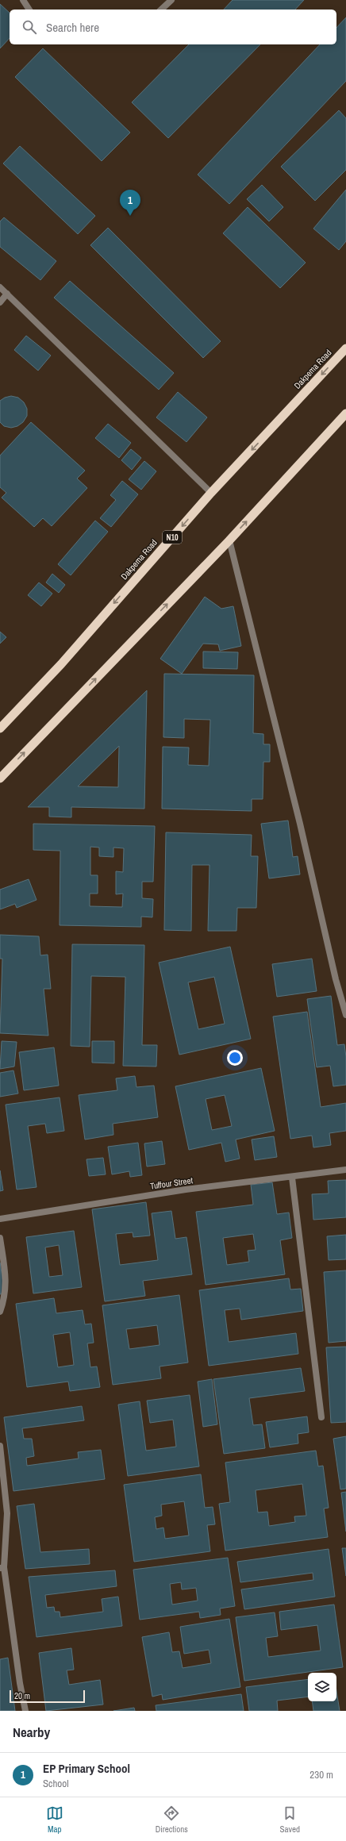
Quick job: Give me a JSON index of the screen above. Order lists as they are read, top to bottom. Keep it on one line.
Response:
{"streets":{"highway":["Dakpema Road","N10"],"street":["Tuffour Street"]},"scale_bar":"20 m","page":{"search":"Search here","pins":"1","scale":"20 m","heading":"Nearby","list":[{"mark":"1","name":"EP Primary School","note":"School","value":"230 m"}],"nav":["Map","Directions","Saved"]}}
